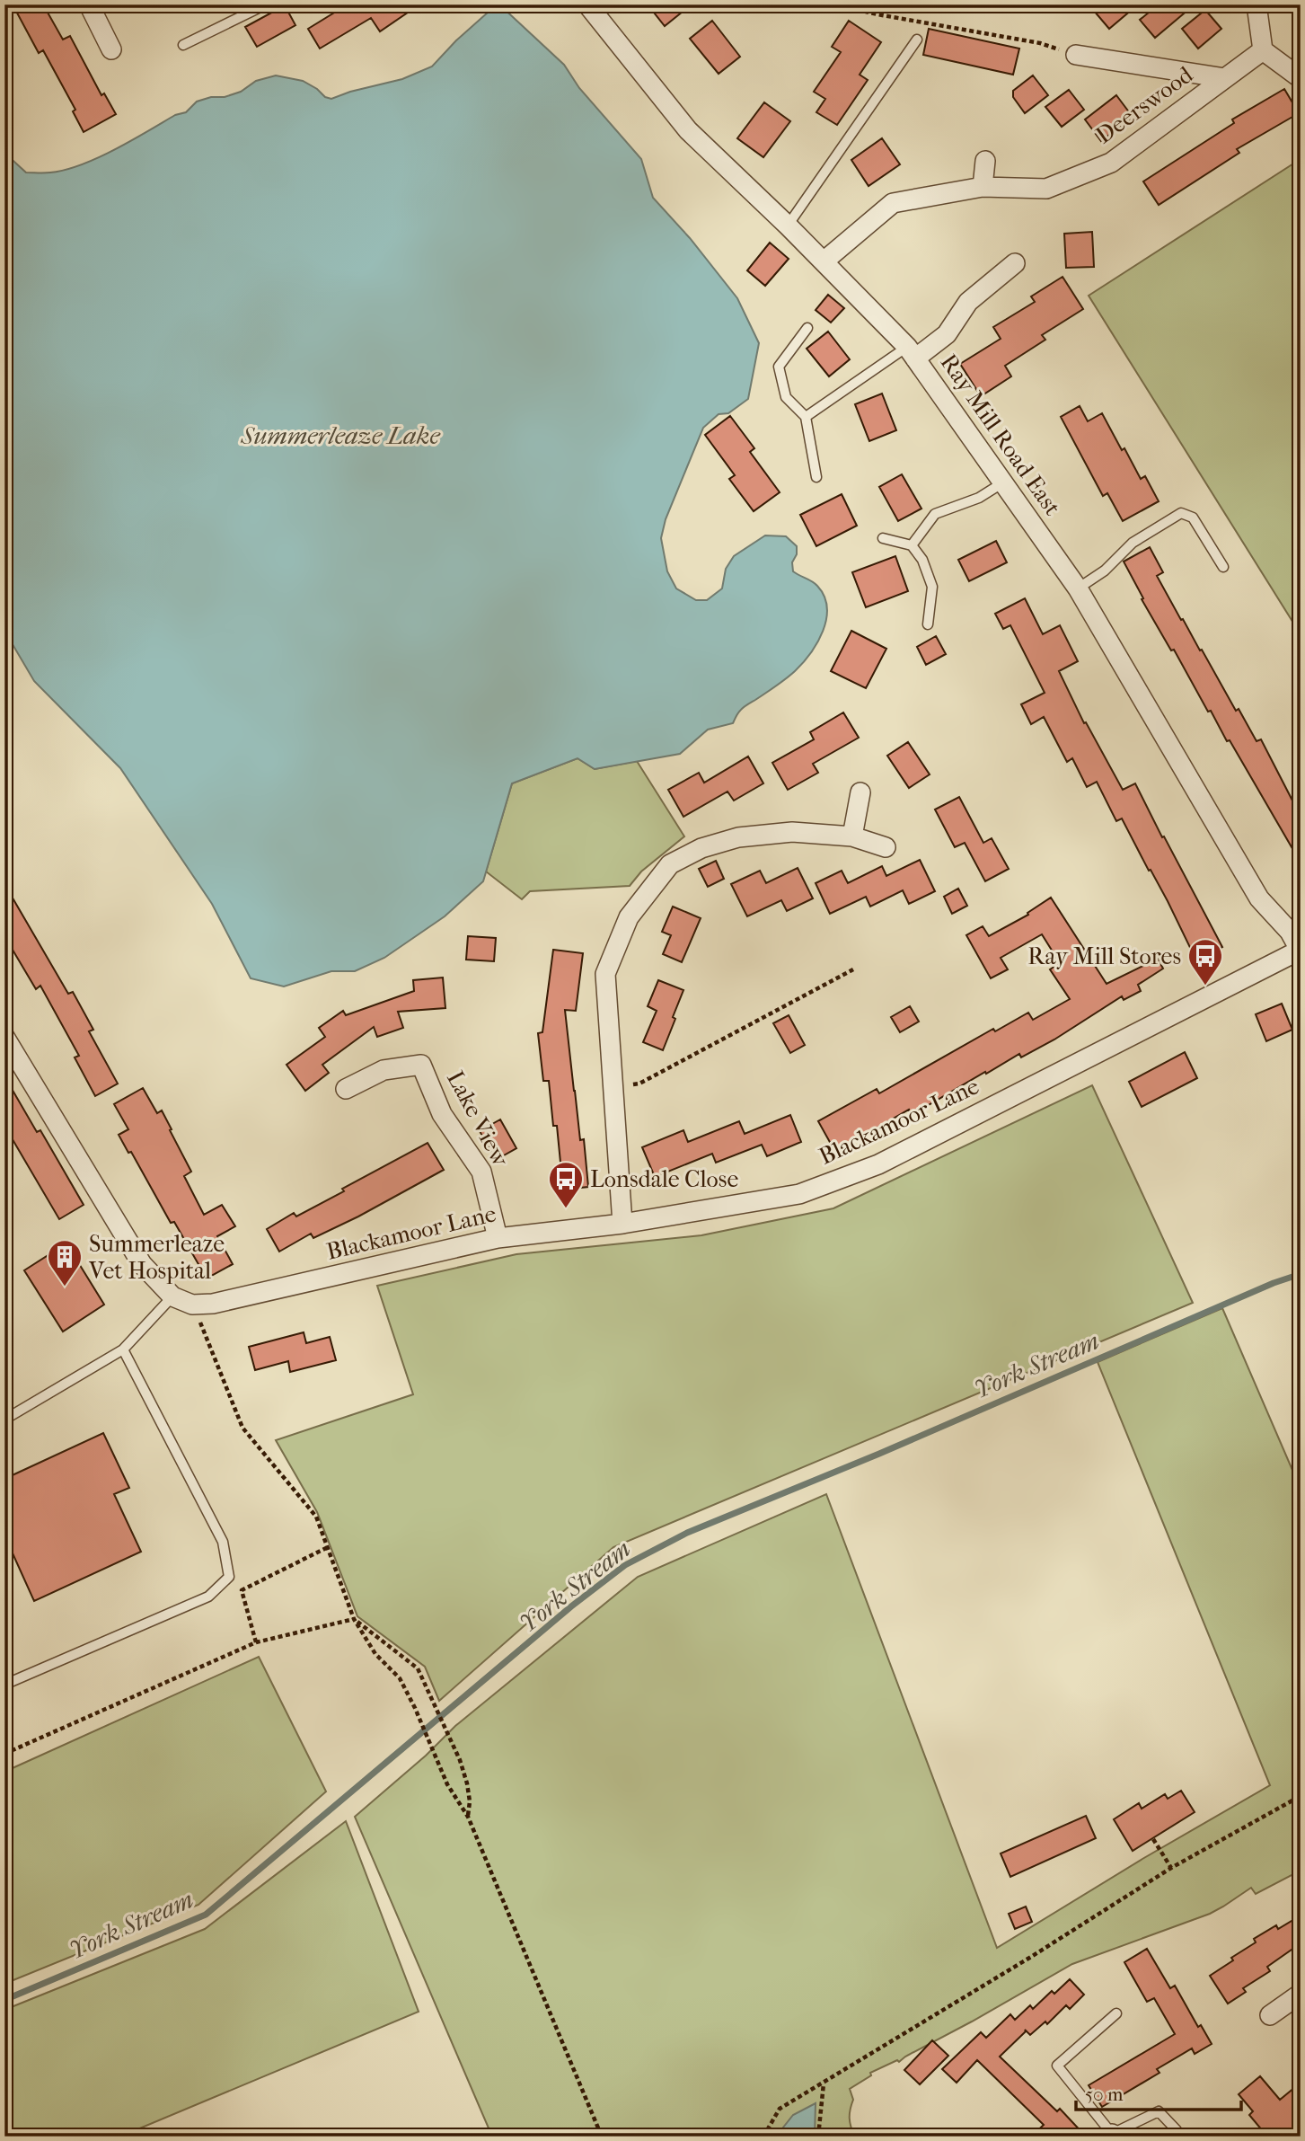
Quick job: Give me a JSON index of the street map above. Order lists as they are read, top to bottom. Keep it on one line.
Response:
{"streets":{"street":["Deerswood","Ray Mill Road East","Lake View","Blackamoor Lane"]},"crossings":[["Deerswood","Ray Mill Road East"],["Ray Mill Road East","Blackamoor Lane"],["Lake View","Blackamoor Lane"]],"water":["Summerleaze Lake","York Stream"],"places":{"bus stop":["Ray Mill Stores","Lonsdale Close"],"building":["Summerleaze Vet Hospital"]},"scale_bar":"50 m"}
